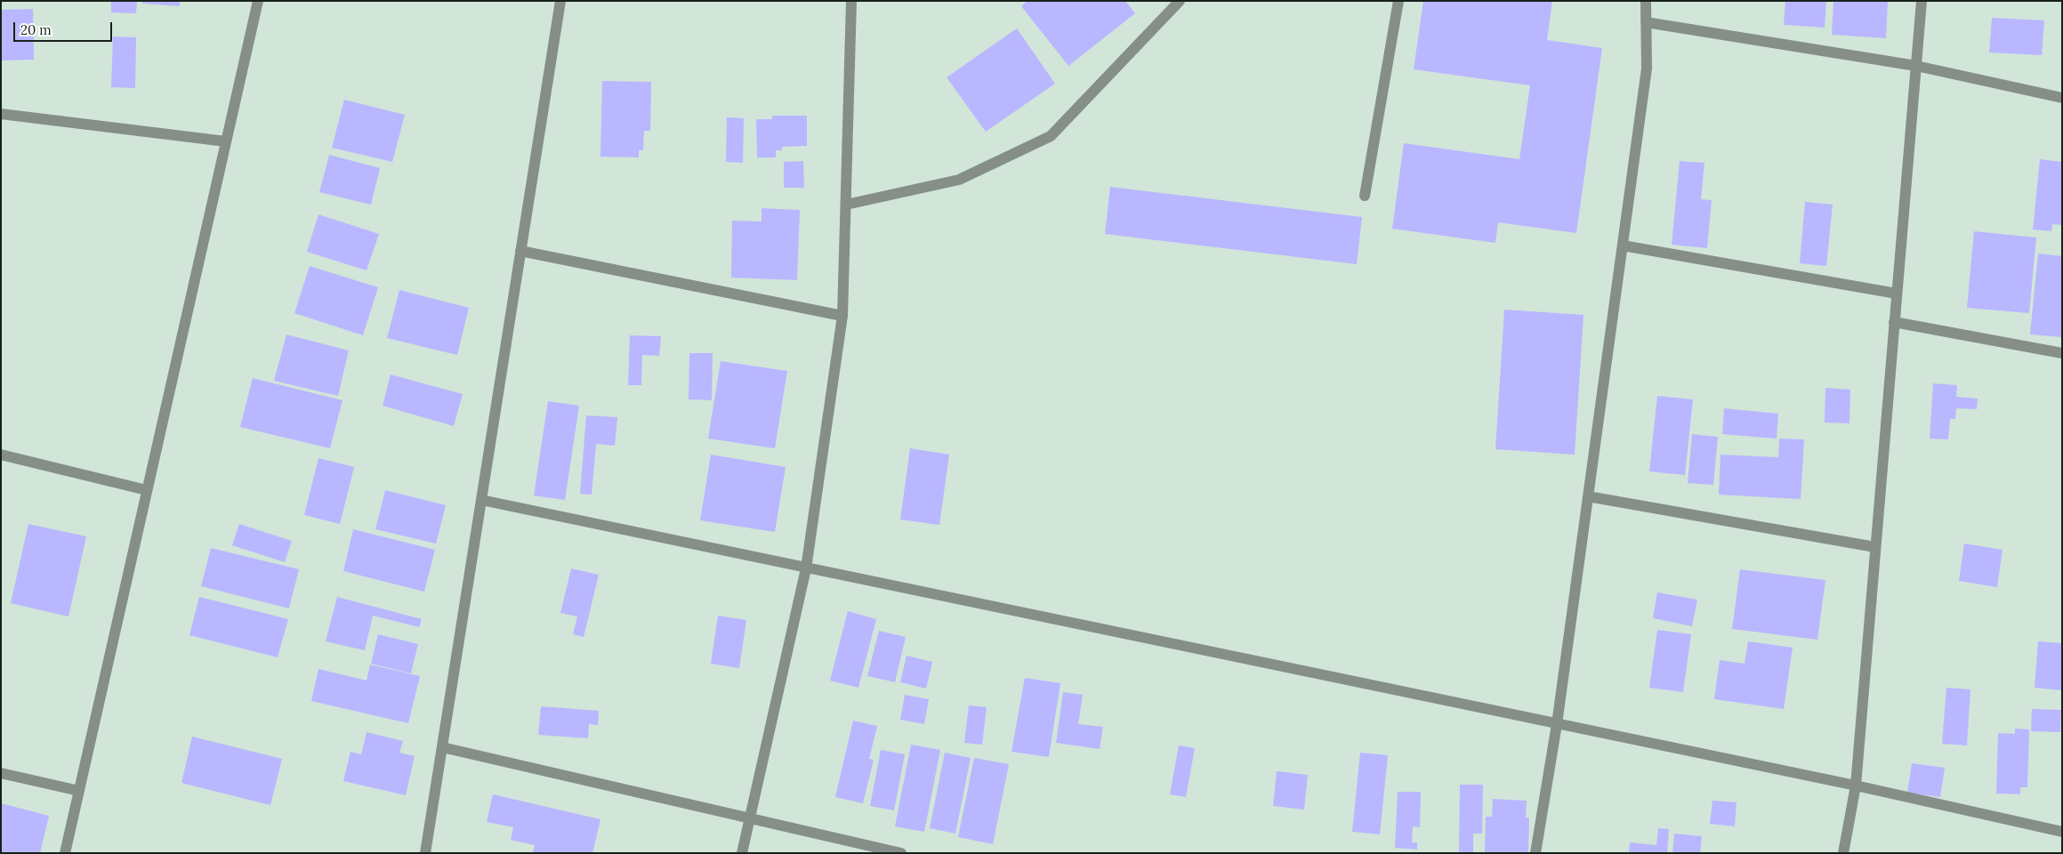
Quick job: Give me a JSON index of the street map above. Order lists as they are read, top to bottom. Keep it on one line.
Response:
{"scale_bar":"20 m"}
